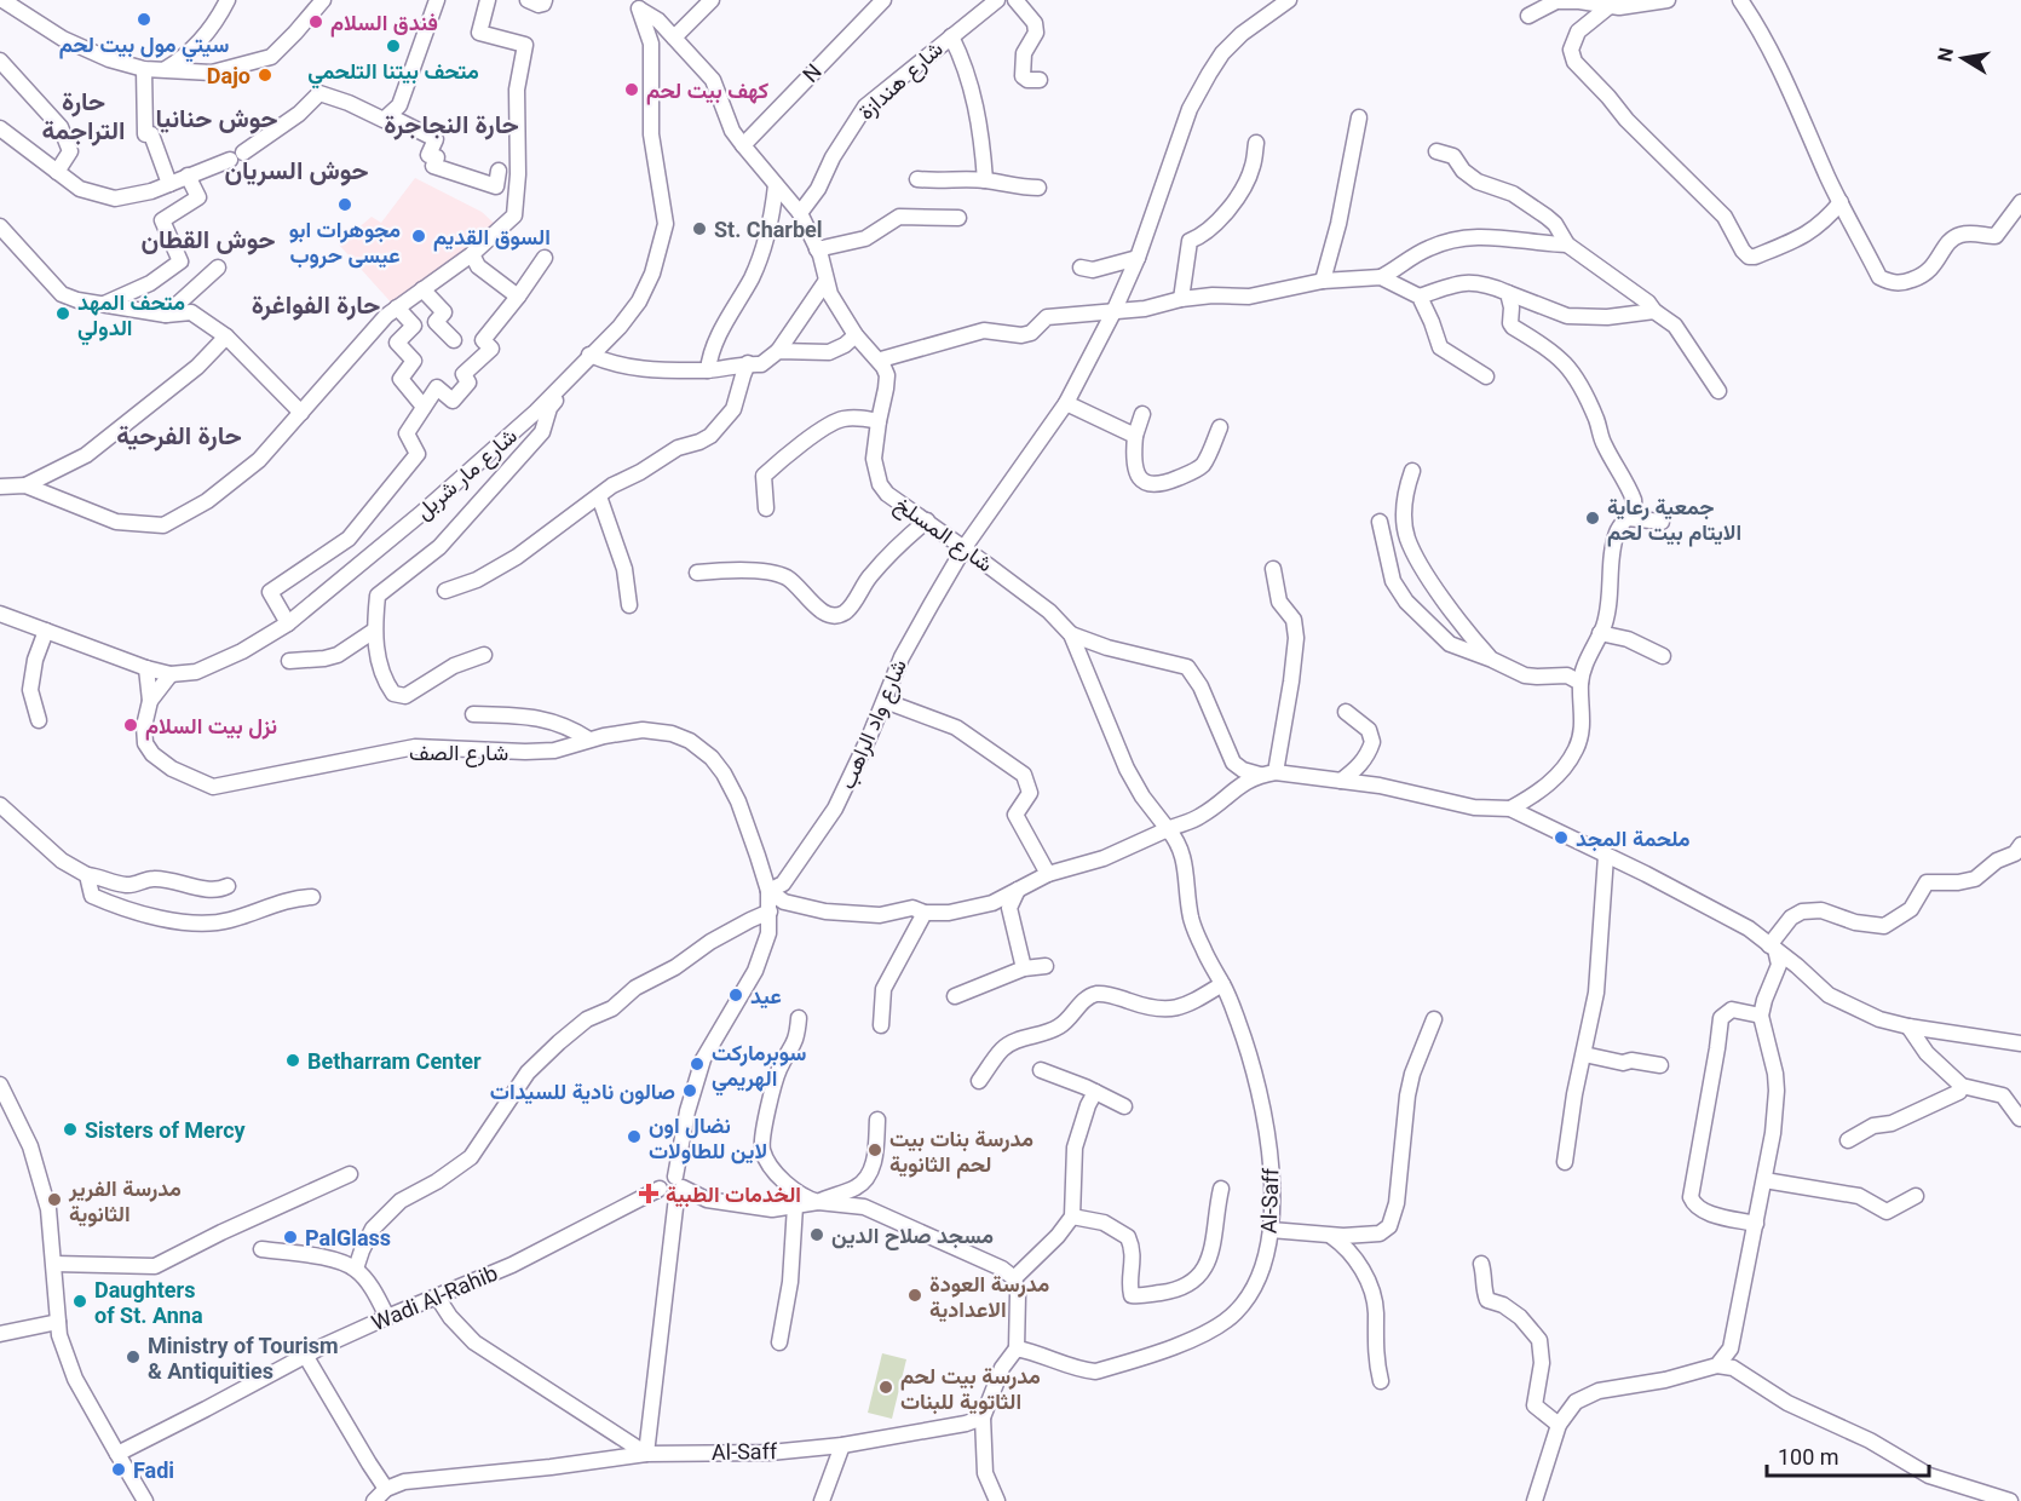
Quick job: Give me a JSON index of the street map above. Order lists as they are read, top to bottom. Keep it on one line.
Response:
{"streets":{"street":["N","شارع هندازة","شارع مار شربل","شارع المسلخ","شارع واد الراهب","شارع الصف","Al-Saff","Wadi Al-Rahib"]},"crossings":[["شارع مار شربل","شارع الصف"],["شارع المسلخ","شارع واد الراهب"],["شارع المسلخ","Al-Saff"],["شارع واد الراهب","شارع الصف"]],"districts":["حارة التراجمة","حوش حنانيا","حارة النجاجرة","حوش السريان","حوش القطان","حارة الفواغرة","حارة الفرحية"],"places":{"other":["سيتي مول بيت لحم","فندق السلام","متحف بيتنا التلحمي","Dajo","كهف بيت لحم","مجوهرات ابو عيسى حروب","St. Charbel","السوق القديم","متحف المهد الدولي","جمعية رعاية الايتام بيت لحم","نزل بيت السلام","ملحمة المجد","عيد","Betharram Center","سوبرماركت الهريمي","صالون نادية للسيدات","Sisters of Mercy","نضال اون لاين للطاولات","مدرسة بنات بيت لحم الثانوية","مدرسة الفرير الثانوية","مسجد صلاح الدين","PalGlass","مدرسة العودة الاعدادية","Daughters of St. Anna","Ministry of Tourism & Antiquities","مدرسة بيت لحم الثاتوية للبنات","Fadi"],"health":["الخدمات الطبية"]},"scale_bar":"100 m","north":"left"}
